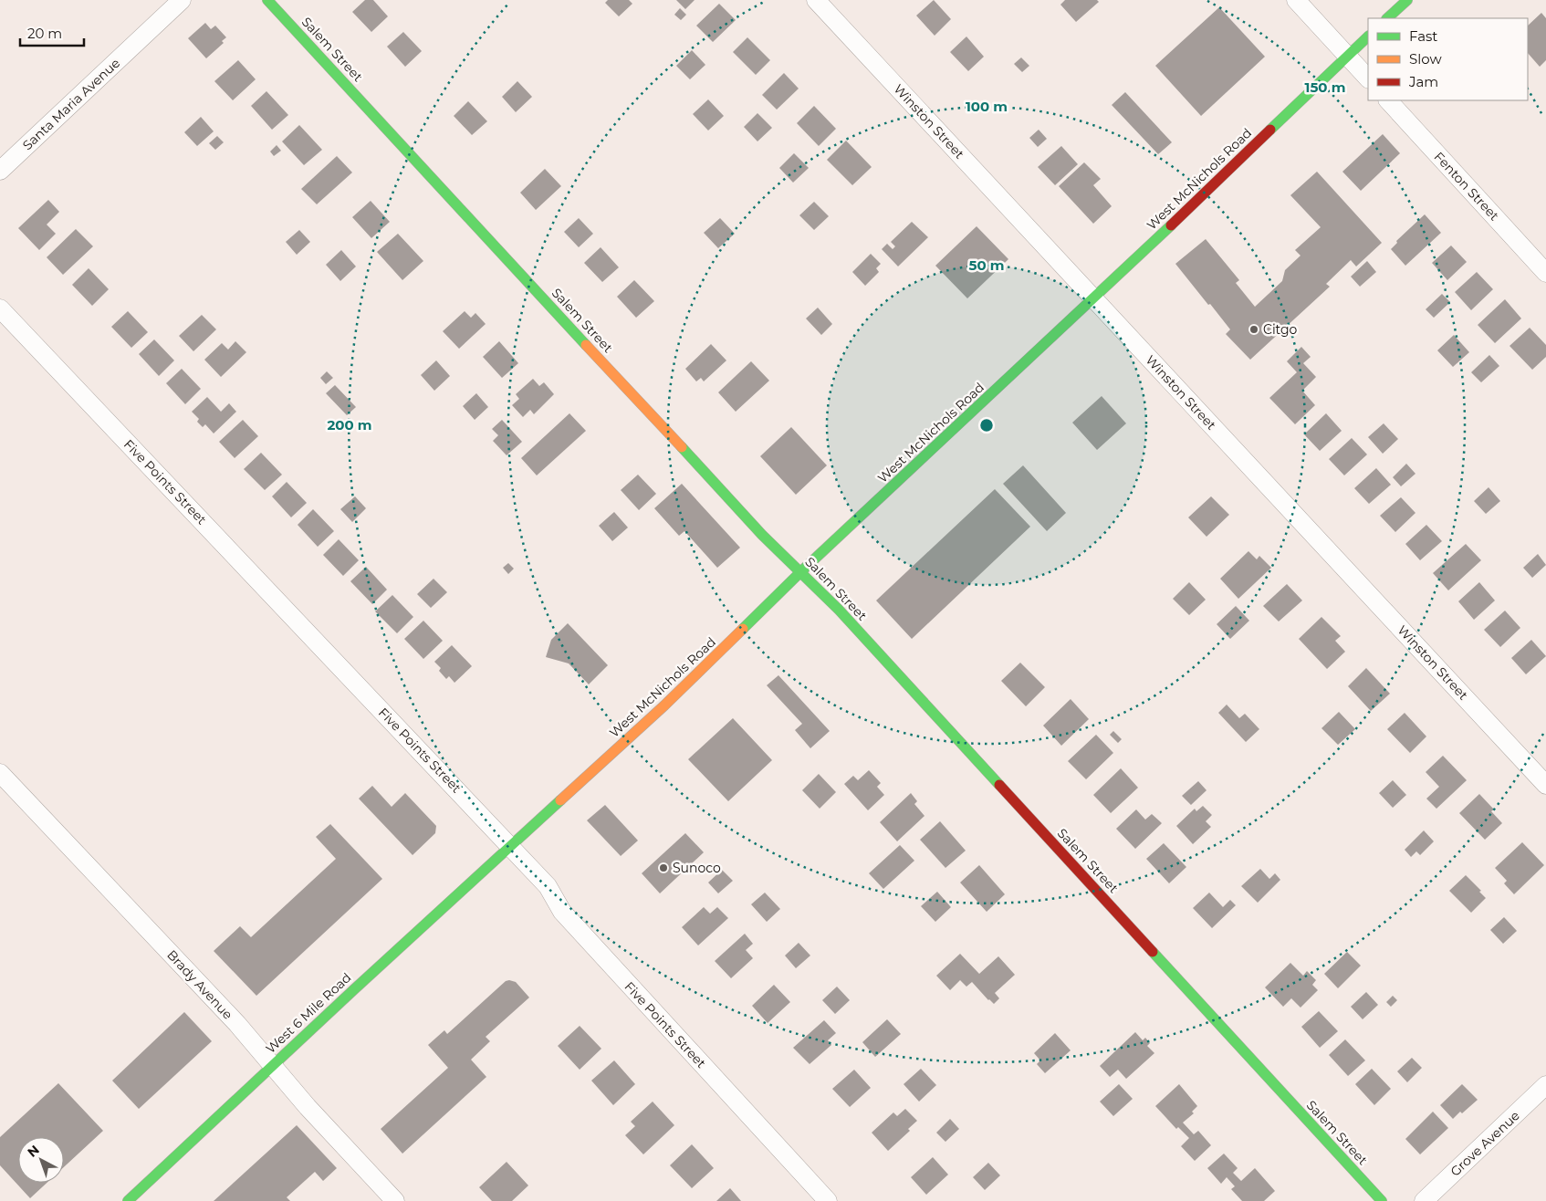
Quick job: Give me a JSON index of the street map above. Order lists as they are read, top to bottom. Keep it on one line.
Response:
{"streets":{"main road":["Salem Street","West McNichols Road","West 6 Mile Road"],"street":["Santa Maria Avenue","Winston Street","Fenton Street","Five Points Street","Brady Avenue","Grove Avenue"]},"crossings":[["Salem Street","West McNichols Road"],["Winston Street","West McNichols Road"],["West McNichols Road","Five Points Street"],["West McNichols Road","West 6 Mile Road"],["Five Points Street","West 6 Mile Road"],["Brady Avenue","West 6 Mile Road"]],"places":["Citgo","Sunoco"],"legend":["Fast","Slow","Jam"],"scale_bar":"20 m","north":"top left","rings":["150 m","100 m","50 m","200 m"]}
